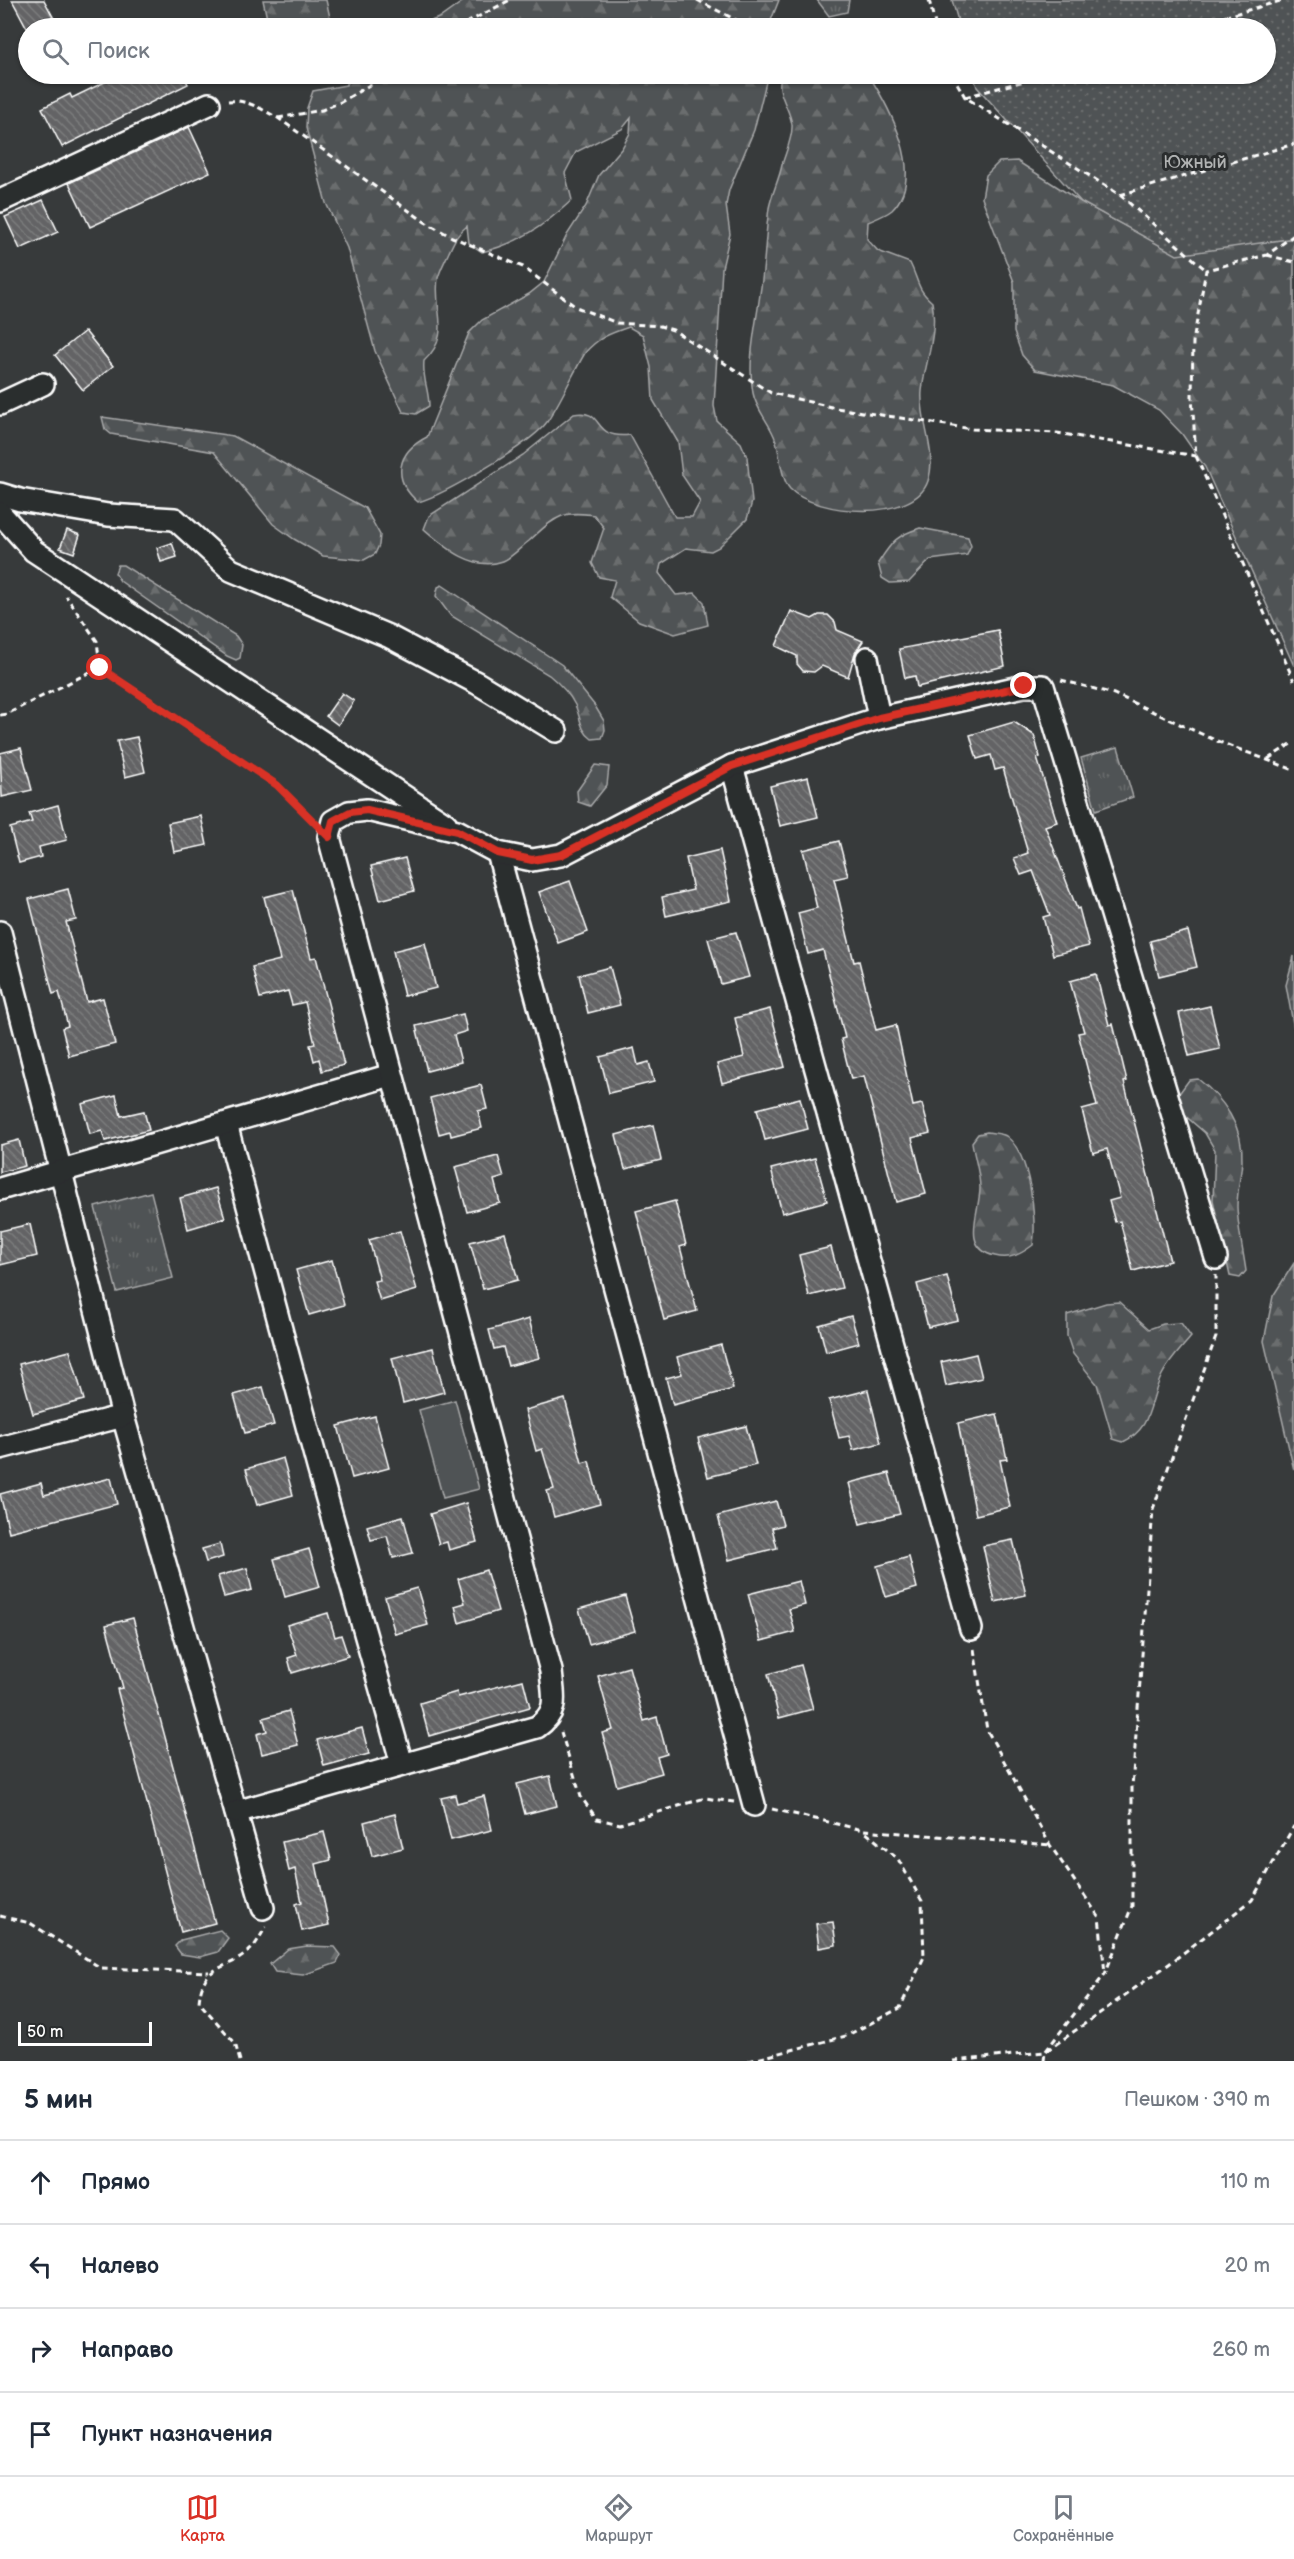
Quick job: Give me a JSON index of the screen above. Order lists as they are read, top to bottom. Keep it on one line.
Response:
{"parks":["Южный"],"scale_bar":"50 m","page":{"search":"Поиск","scale":"50 m","heading":["5 мин","Пешком · 390 m"],"list":[["Прямо","110 m"],["Налево","20 m"],["Направо","260 m"],"Пункт назначения"],"nav":["Карта","Маршрут","Сохранённые"]}}
